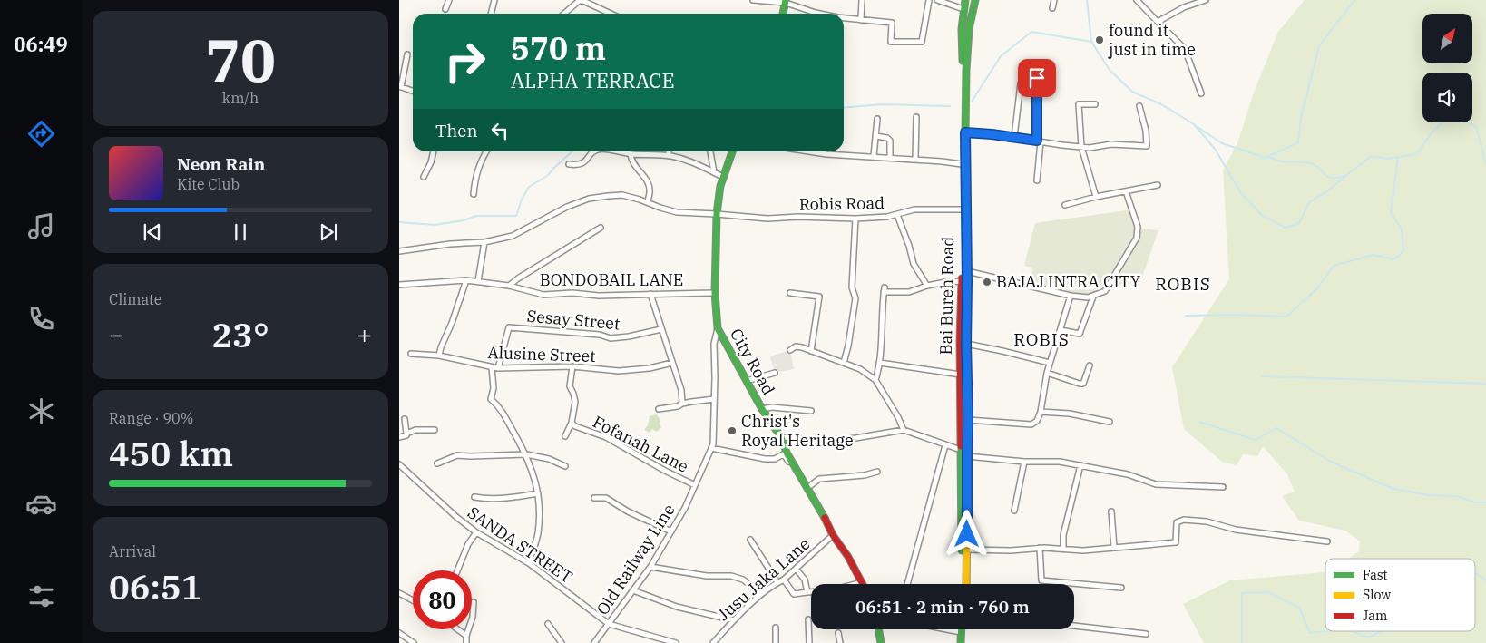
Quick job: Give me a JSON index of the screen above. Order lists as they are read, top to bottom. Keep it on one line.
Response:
{"streets":{"main road":["Bai Bureh Road","City Road"],"street":["Robis Road","BONDOBAIL LANE","Sesay Street","Alusine Street","Fofanah Lane","SANDA STREET","Old Railway Line","Jusu Jaka Lane"]},"crossings":[["Robis Road","Bai Bureh Road"],["Robis Road","City Road"],["BONDOBAIL LANE","City Road"],["Sesay Street","Alusine Street"],["City Road","Old Railway Line"],["City Road","Jusu Jaka Lane"],["Fofanah Lane","Old Railway Line"],["SANDA STREET","Old Railway Line"]],"districts":["ROBIS","ROBIS"],"places":["found it just in time","BAJAJ INTRA CITY","Christ's Royal Heritage"],"legend":["Fast","Slow","Jam"],"north":"top right","page":{"tabs":"06:49","tile":[["70","km/h"],"Climate",["Range · 90%","450 km"],["Arrival","06:51"]],"turn":["570 m","ALPHA TERRACE"],"then":"Then","song":["Neon Rain","Kite Club"],"heat":["−","23°","+"],"limit":"80","trip":"06:51 · 2 min · 760 m"}}
